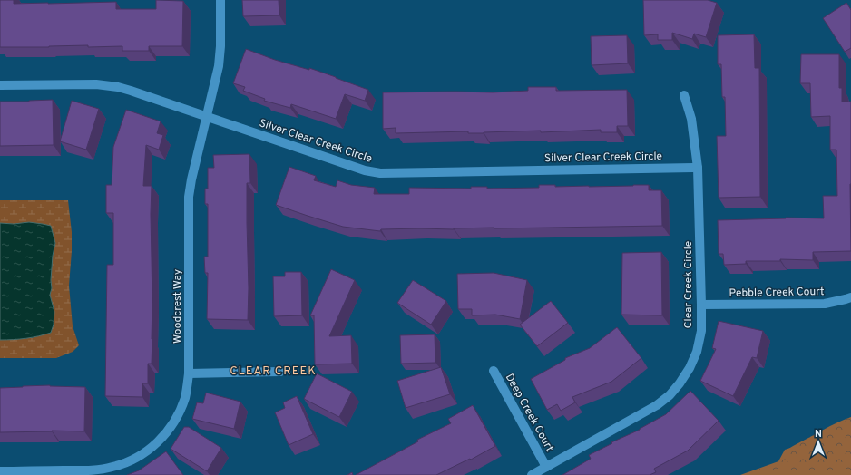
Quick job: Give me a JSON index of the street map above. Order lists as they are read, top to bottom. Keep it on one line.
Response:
{"streets":{"street":["Silver Clear Creek Circle","Clear Creek Circle","Pebble Creek Court","Woodcrest Way","Deep Creek Court"]},"crossings":[["Silver Clear Creek Circle","Clear Creek Circle"],["Silver Clear Creek Circle","Woodcrest Way"],["Clear Creek Circle","Pebble Creek Court"],["Clear Creek Circle","Deep Creek Court"]],"districts":["CLEAR CREEK"],"north":"top"}
